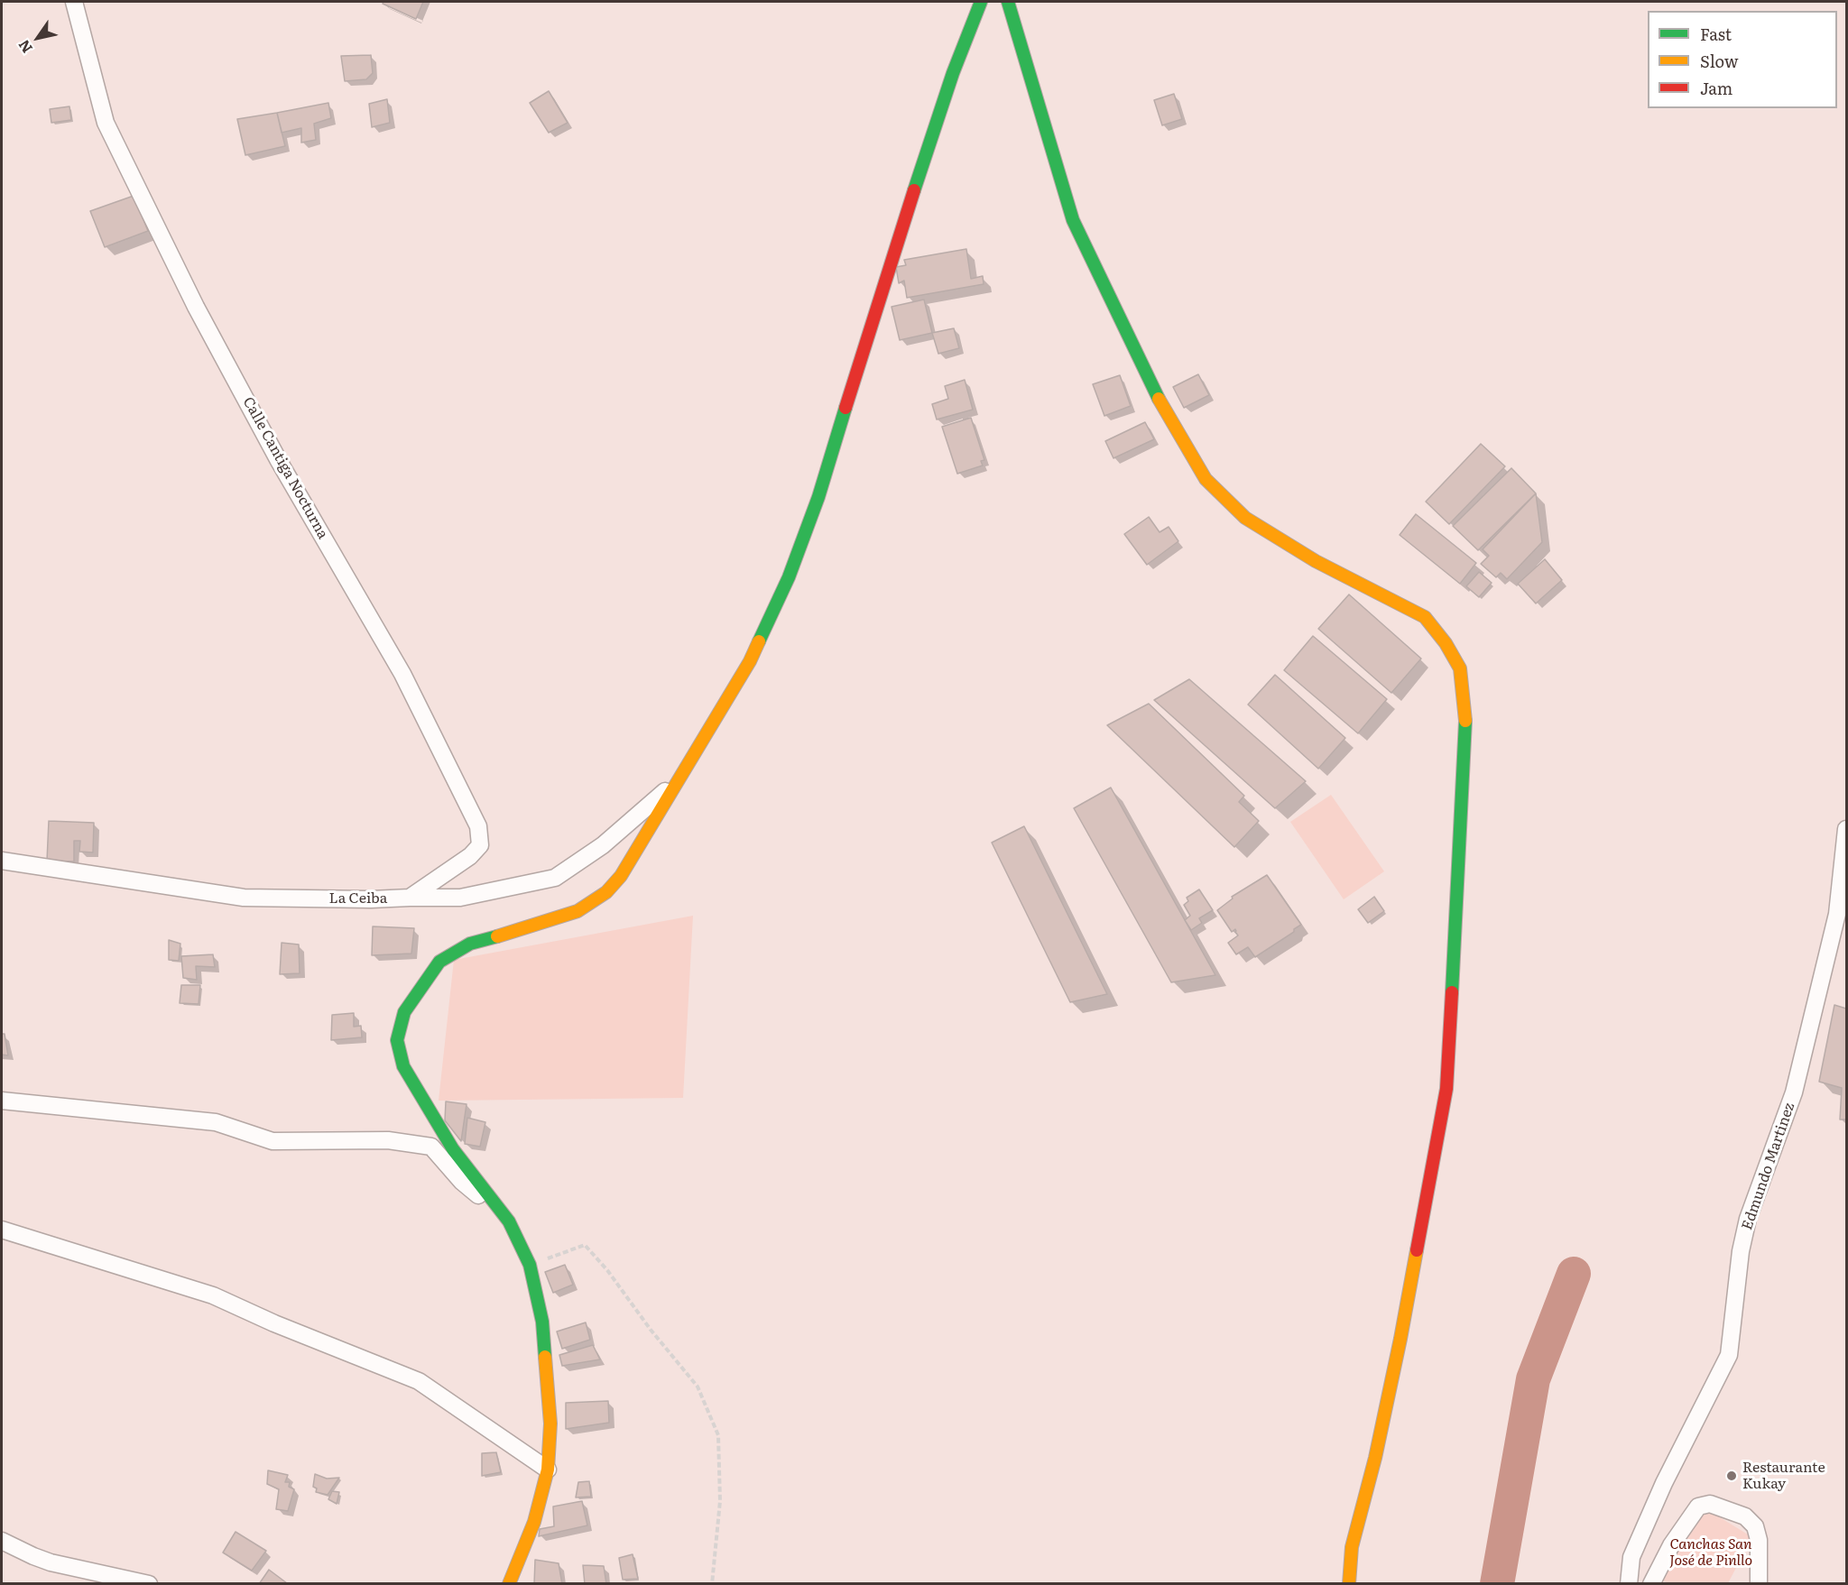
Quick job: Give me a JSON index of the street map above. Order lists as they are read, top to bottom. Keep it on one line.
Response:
{"streets":{"street":["Calle Cantiga Nocturna","La Ceiba","Edmundo Martinez"]},"crossings":[["Calle Cantiga Nocturna","La Ceiba"]],"parks":["Canchas San José de Pinllo"],"places":["Restaurante Kukay"],"legend":["Fast","Slow","Jam"],"north":"bottom left"}
